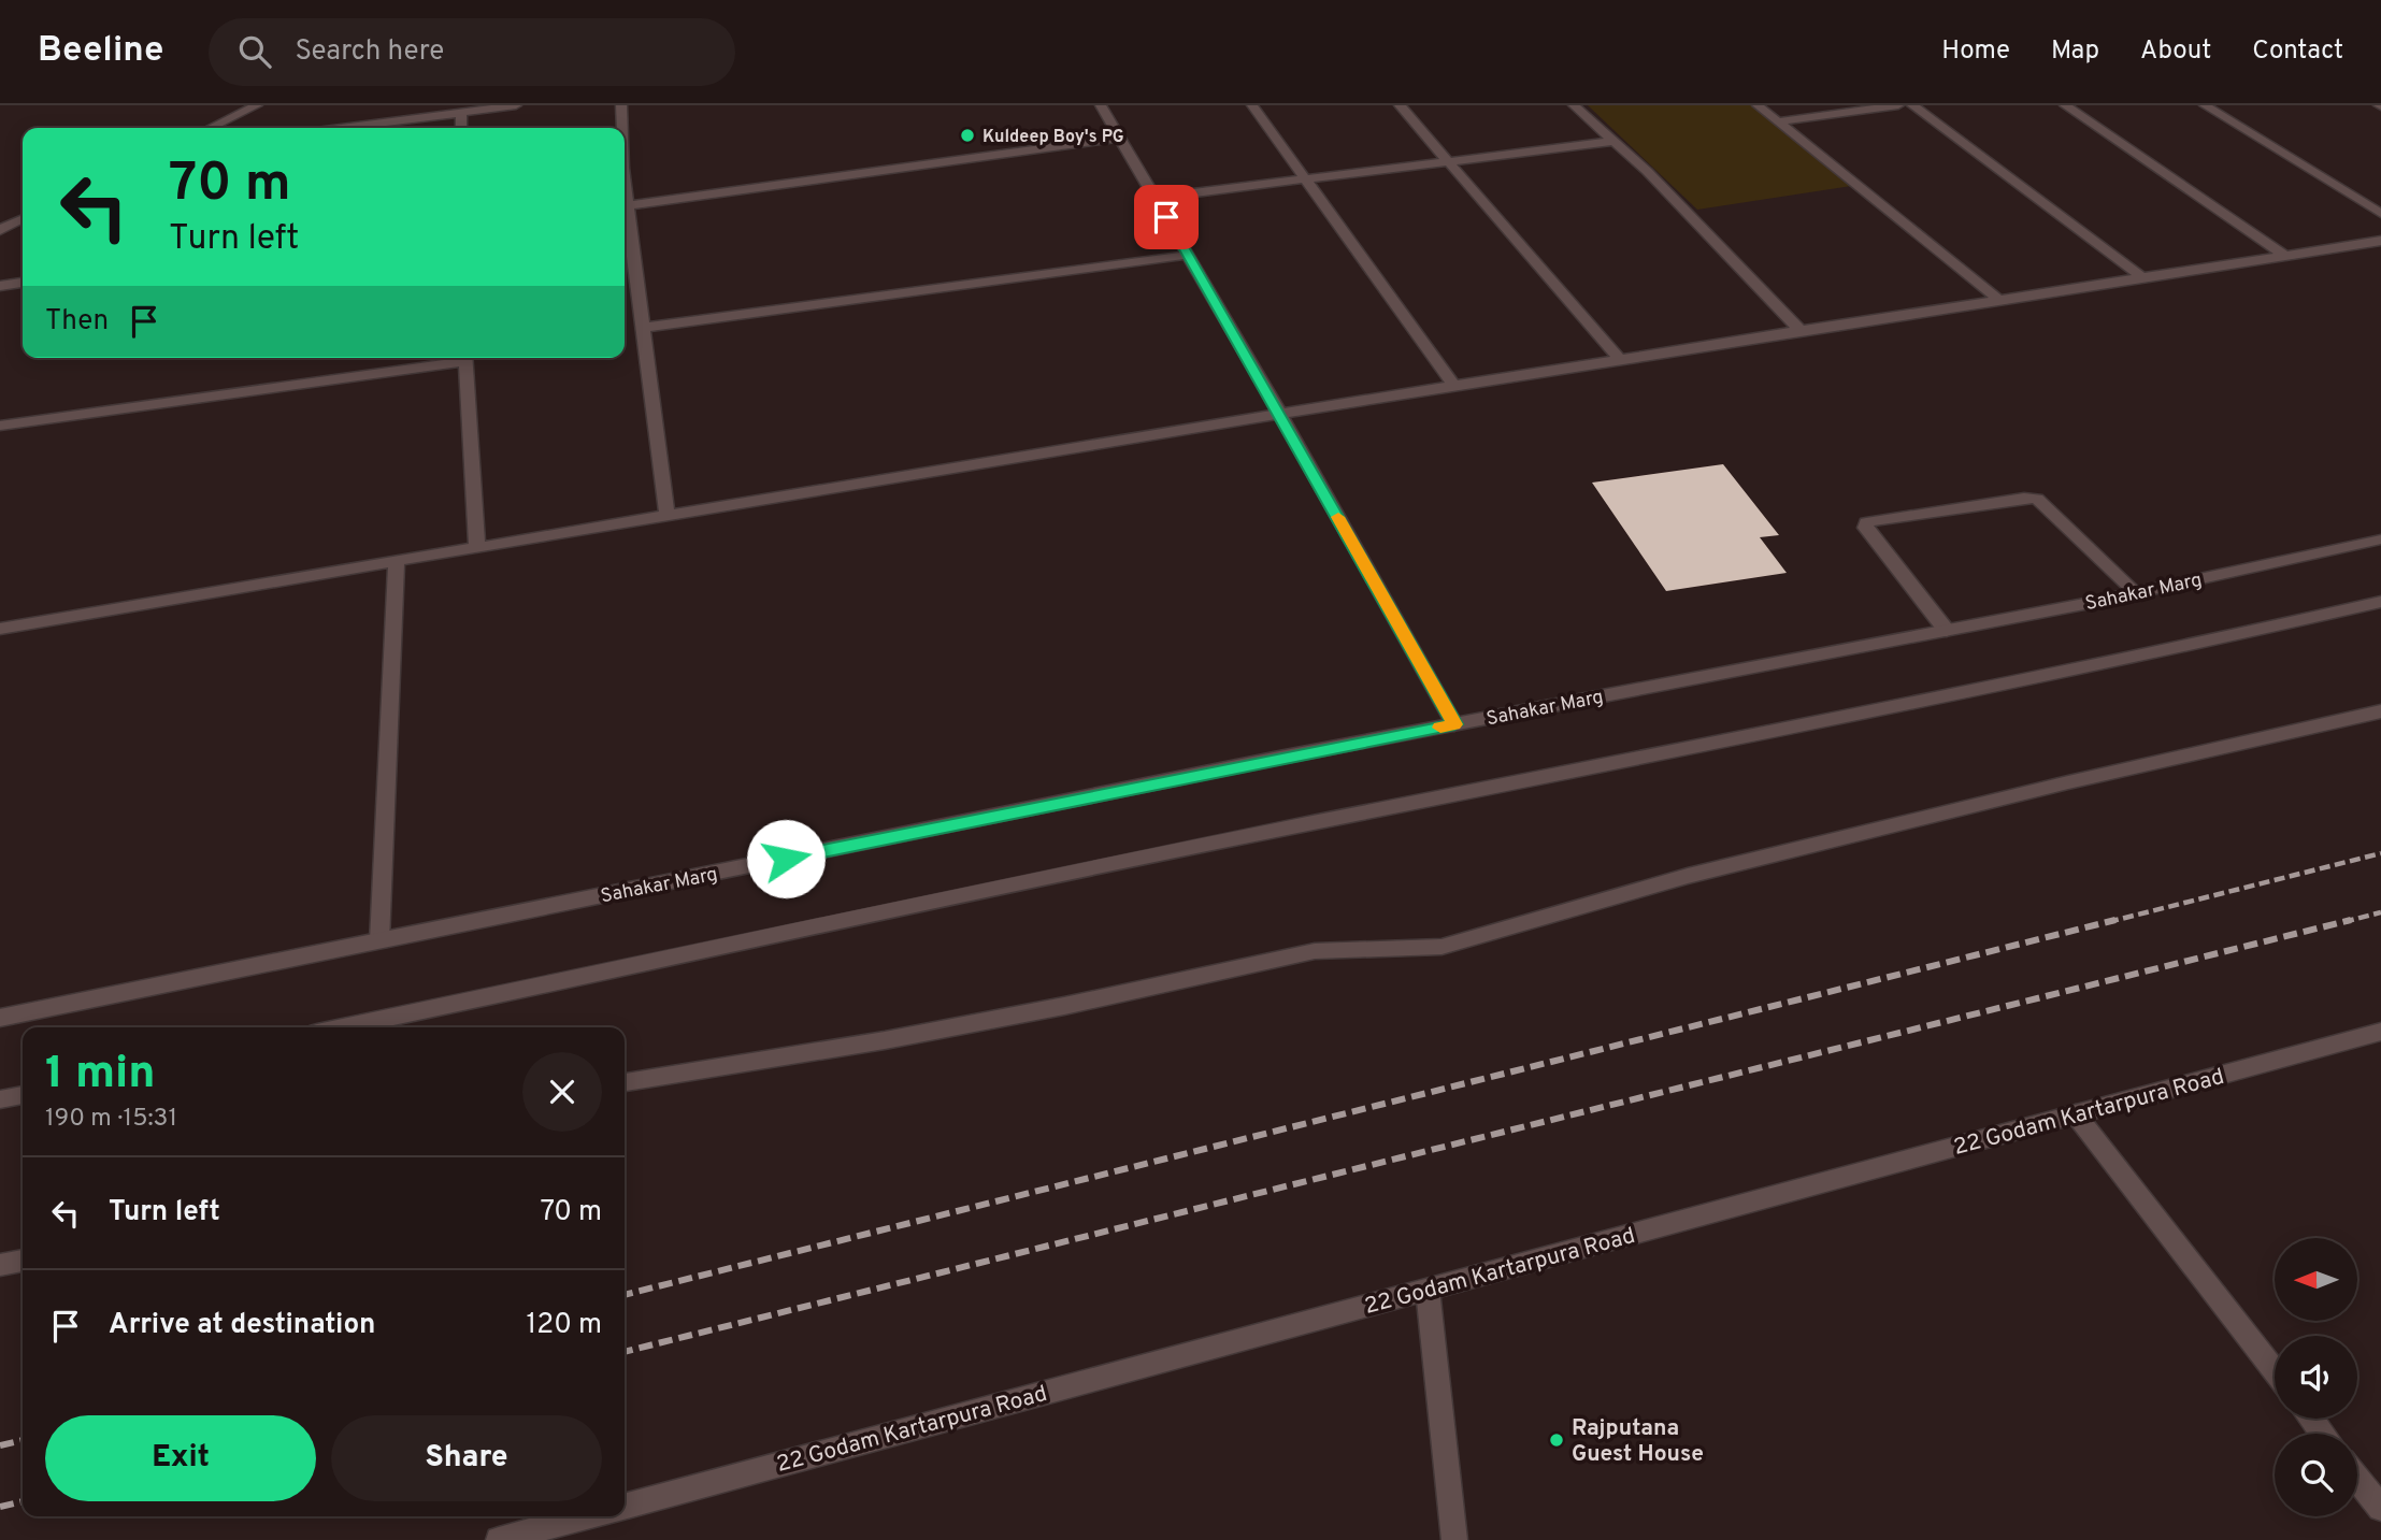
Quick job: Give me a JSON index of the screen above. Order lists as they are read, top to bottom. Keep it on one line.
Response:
{"streets":{"street":["Sahakar Marg","22 Godam Kartarpura Road"]},"places":["Kuldeep Boy's PG","Rajputana Guest House"],"north":"left","page":{"header":"Beeline","search":"Search here","nav":["Home","Map","About","Contact"],"turn":["70 m","Turn left"],"then":"Then","heading":["1 min","190 m · 15:31"],"list":[{"name":"Turn left","value":"70 m"},{"name":"Arrive at destination","value":"120 m"}],"buttons":["Exit","Share"]}}
